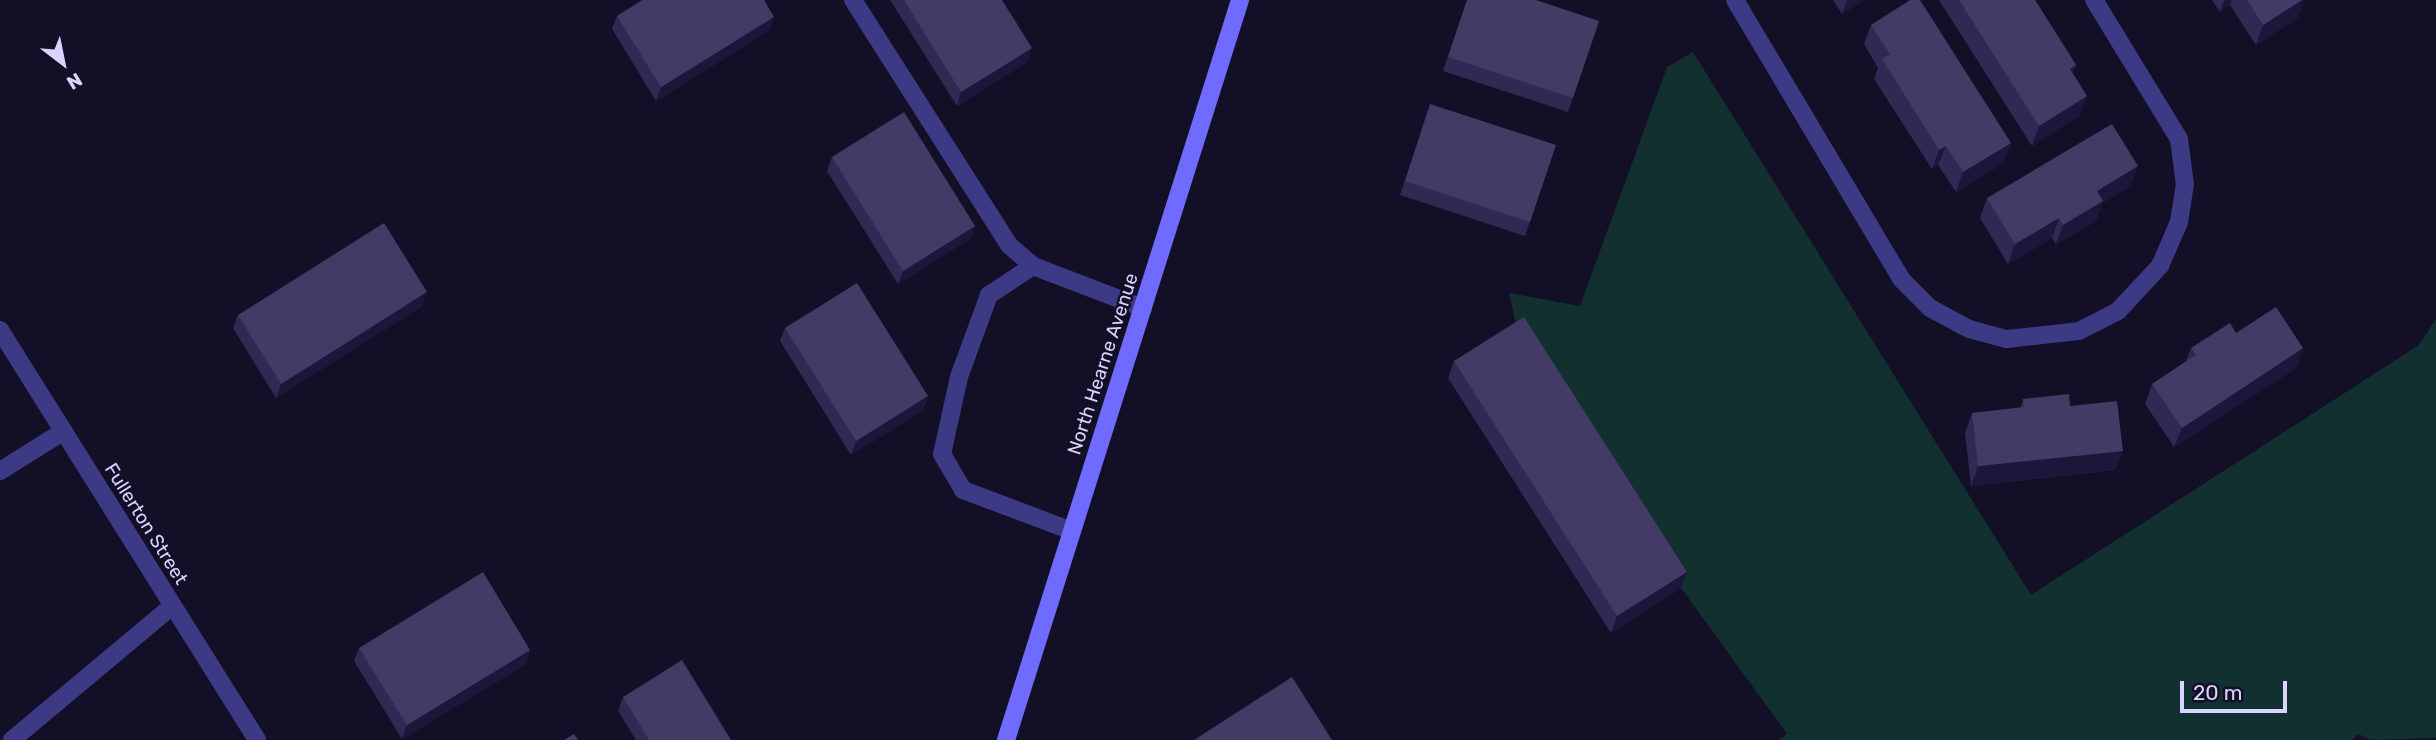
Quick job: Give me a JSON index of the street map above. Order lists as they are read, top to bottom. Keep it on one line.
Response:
{"streets":{"main road":["North Hearne Avenue"],"street":["Fullerton Street"]},"scale_bar":"20 m","north":"bottom right"}
